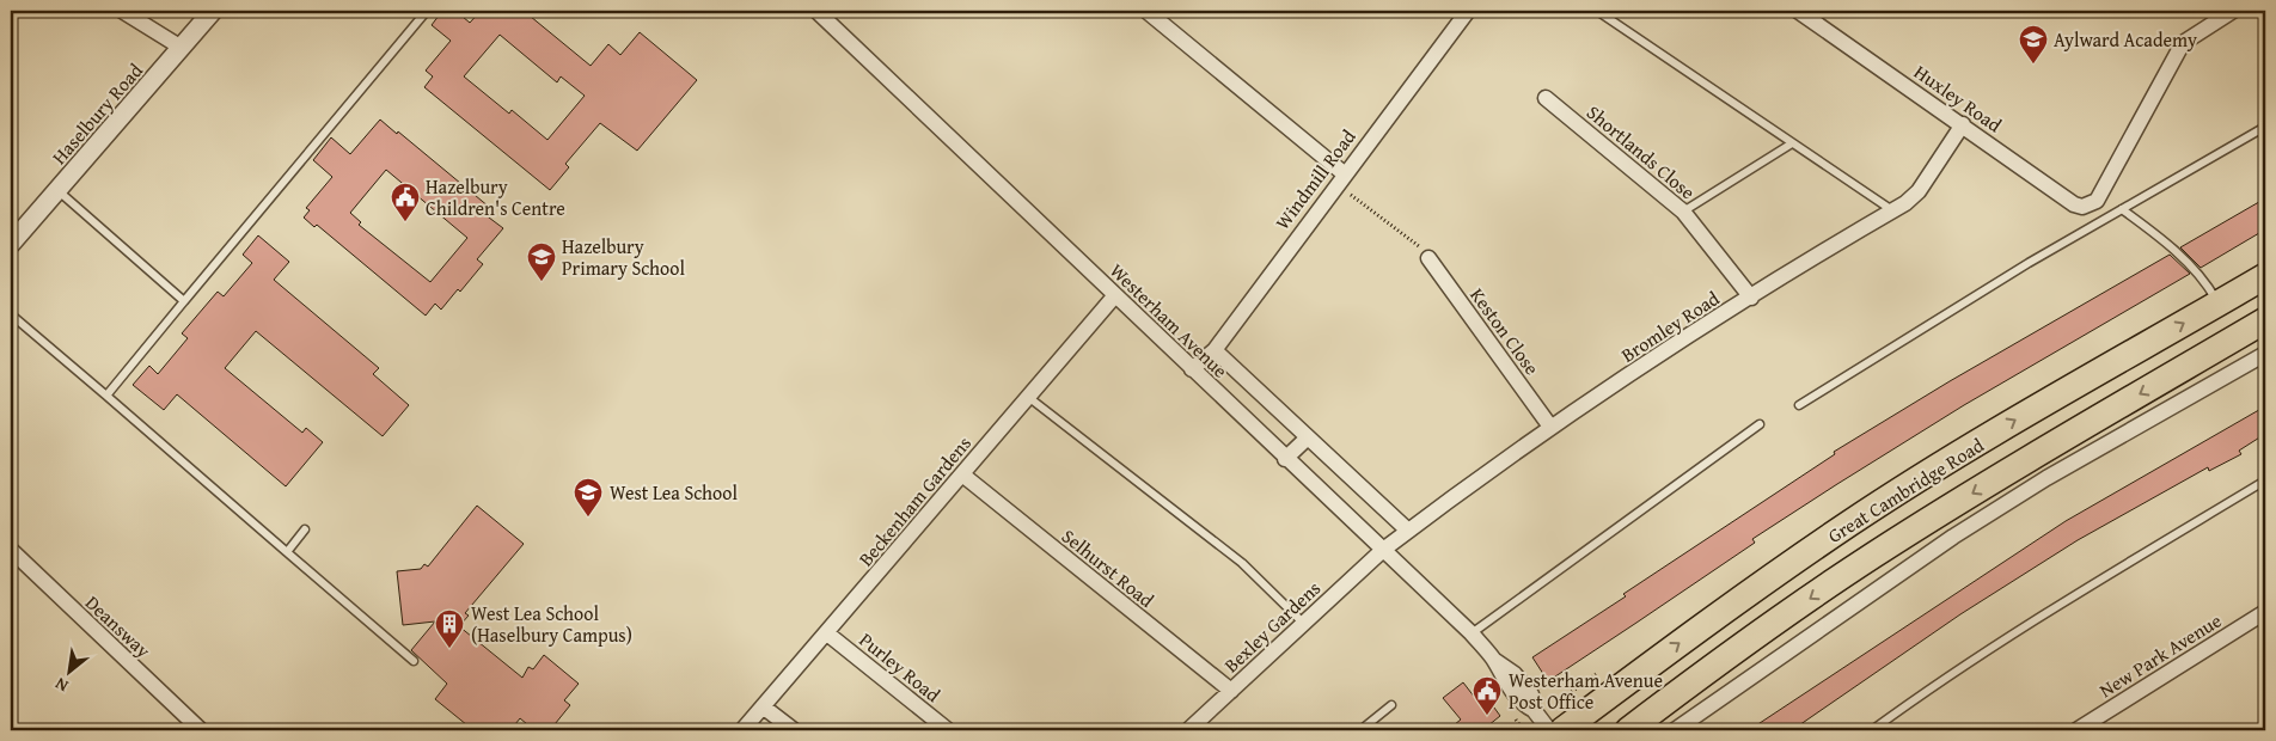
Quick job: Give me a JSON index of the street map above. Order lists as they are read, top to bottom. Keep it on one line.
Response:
{"streets":{"highway":["Great Cambridge Road"],"street":["Huxley Road","Haselbury Road","Shortlands Close","Windmill Road","Westerham Avenue","Bromley Road","Keston Close","Beckenham Gardens","Selhurst Road","Deansway","Bexley Gardens","New Park Avenue","Purley Road"]},"crossings":[["Huxley Road","Bromley Road"],["Shortlands Close","Bromley Road"],["Windmill Road","Westerham Avenue"],["Westerham Avenue","Bromley Road"],["Westerham Avenue","Beckenham Gardens"],["Westerham Avenue","Bexley Gardens"],["Bromley Road","Keston Close"],["Bromley Road","Bexley Gardens"],["Beckenham Gardens","Selhurst Road"],["Beckenham Gardens","Purley Road"],["Selhurst Road","Bexley Gardens"]],"places":{"school or university":["Aylward Academy","Hazelbury Primary School","West Lea School"],"public building":["Hazelbury Children's Centre","Westerham Avenue Post Office"],"building":["West Lea School (Haselbury Campus)"]},"north":"bottom left"}
